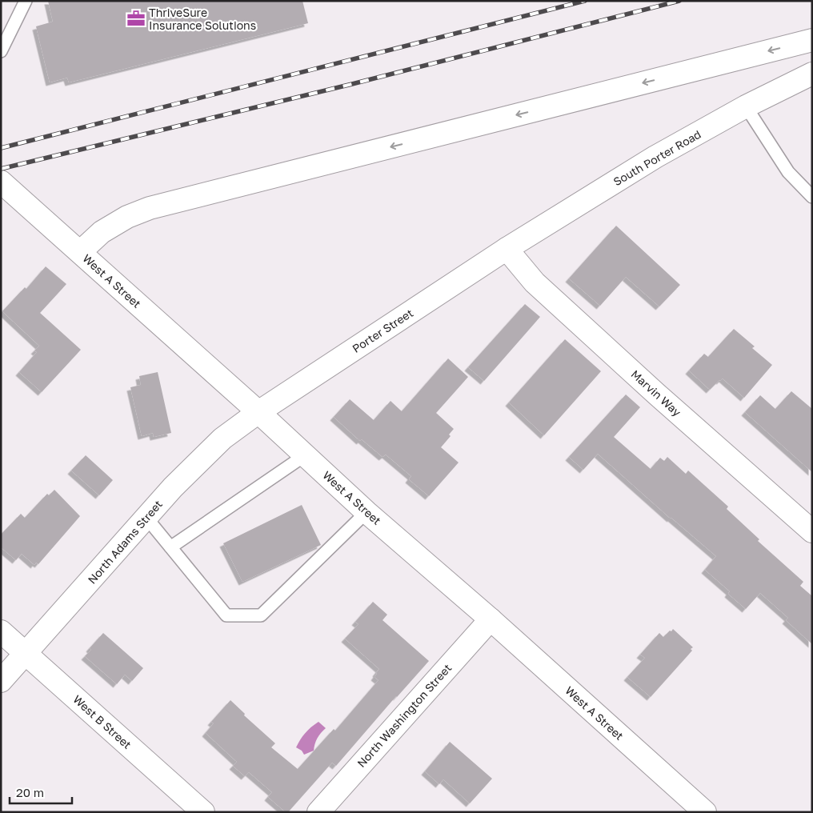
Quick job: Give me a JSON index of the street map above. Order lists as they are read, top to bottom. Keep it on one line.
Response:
{"streets":{"street":["South Porter Road","West A Street","Porter Street","Marvin Way","North Adams Street","North Washington Street","West B Street"]},"crossings":[["South Porter Road","Porter Street"],["South Porter Road","Marvin Way"],["West A Street","Porter Street"],["West A Street","North Adams Street"],["West A Street","North Washington Street"],["Porter Street","Marvin Way"],["Porter Street","North Adams Street"],["North Adams Street","West B Street"]],"places":{"office":["ThriveSure Insurance Solutions"]},"scale_bar":"20 m"}
